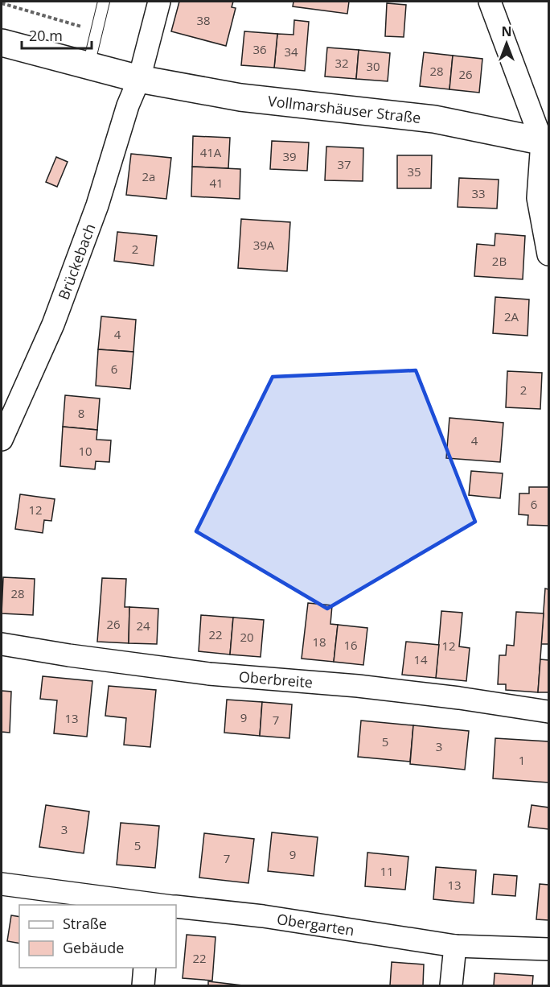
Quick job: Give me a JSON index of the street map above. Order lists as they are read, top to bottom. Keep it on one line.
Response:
{"streets":{"main road":["Vollmarshäuser Straße"],"street":["Brückebach","Oberbreite","Obergarten"]},"crossings":[["Vollmarshäuser Straße","Brückebach"]],"house_numbers":["38","36","34","32","30","28","26","41A","39","37","35","2a","41","33","39A","2","2B","2A","4","6","2","8","4","10","6","12","28","26","24","22","20","18","16","12","14","9","13","7","5","3","1","3","5","9","7","11","13","22"],"legend":["Straße","Gebäude"],"scale_bar":"20 m","north":"top"}
